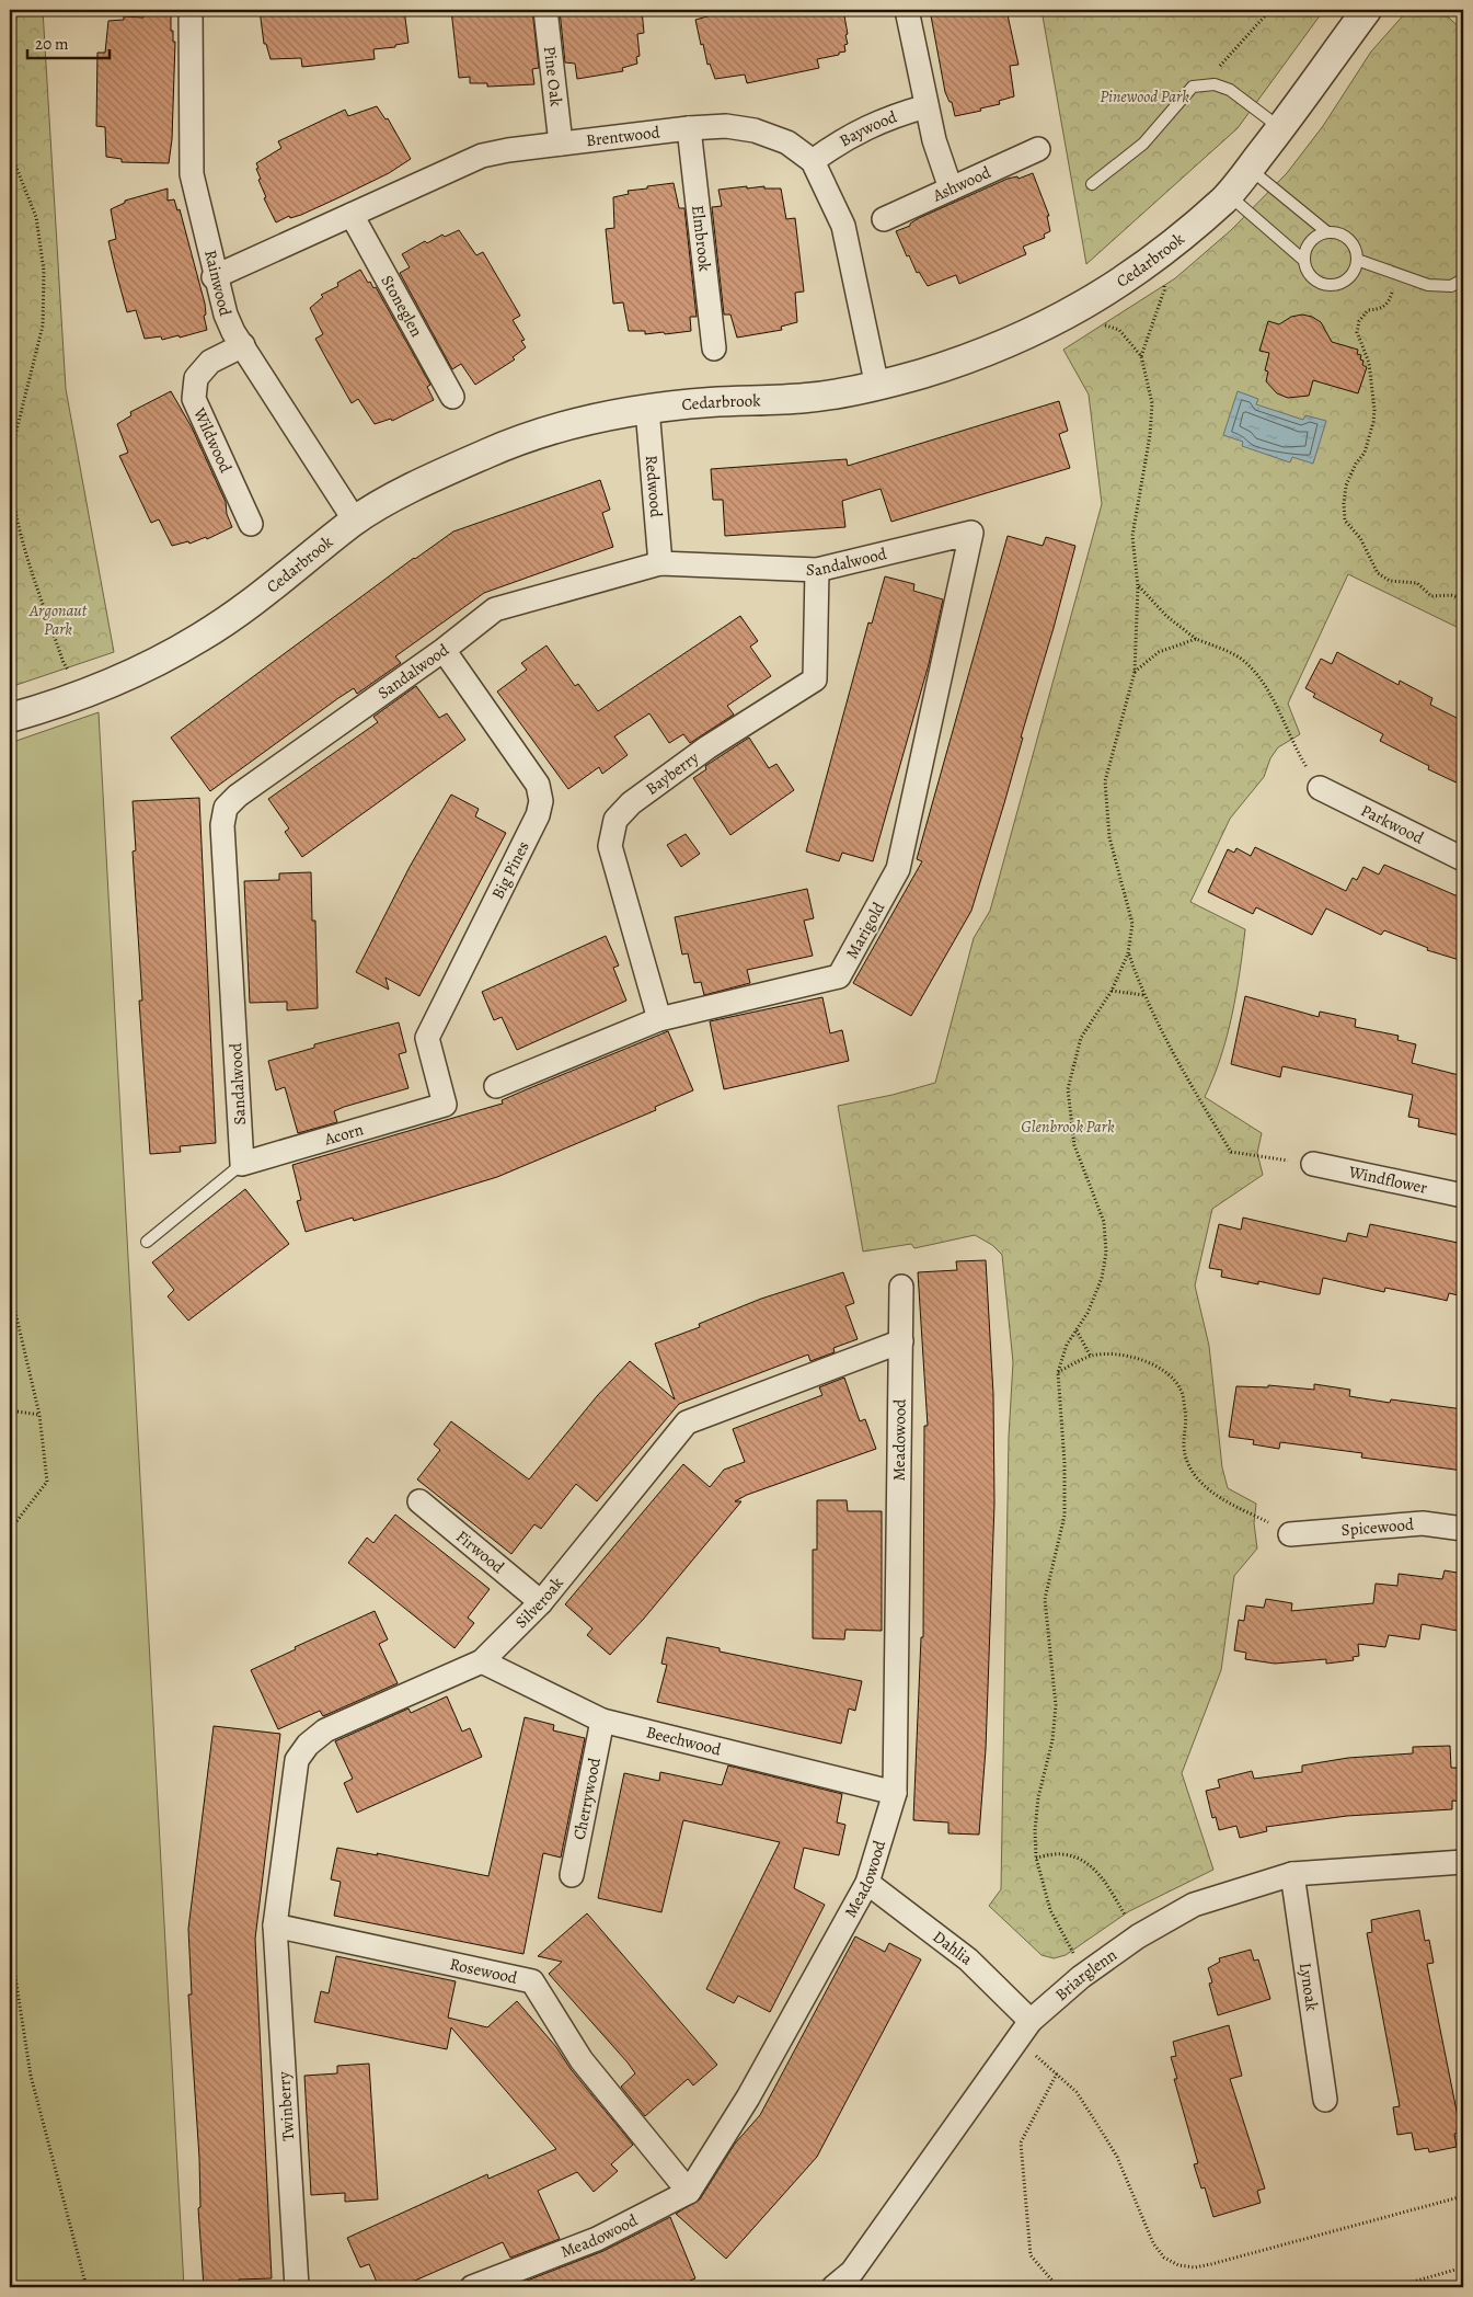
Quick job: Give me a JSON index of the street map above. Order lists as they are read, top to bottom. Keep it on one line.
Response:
{"streets":{"street":["Pine Oak","Baywood","Brentwood","Ashwood","Elmbrook","Cedarbrook","Rainwood","Stoneglen","Wildwood","Redwood","Sandalwood","Bayberry","Parkwood","Big Pines","Marigold","Acorn","Windflower","Meadowood","Spicewood","Firwood","Silveroak","Beechwood","Cherrywood","Dahlia","Rosewood","Briarglenn","Lynoak","Twinberry"]},"crossings":[["Pine Oak","Brentwood"],["Baywood","Brentwood"],["Brentwood","Elmbrook"],["Brentwood","Cedarbrook"],["Brentwood","Rainwood"],["Brentwood","Stoneglen"],["Cedarbrook","Rainwood"],["Cedarbrook","Redwood"],["Rainwood","Wildwood"],["Redwood","Sandalwood"],["Sandalwood","Bayberry"],["Sandalwood","Big Pines"],["Sandalwood","Marigold"],["Sandalwood","Acorn"],["Bayberry","Marigold"],["Big Pines","Acorn"],["Meadowood","Silveroak"],["Meadowood","Beechwood"],["Meadowood","Dahlia"],["Meadowood","Rosewood"],["Firwood","Silveroak"],["Silveroak","Beechwood"],["Silveroak","Rosewood"],["Silveroak","Twinberry"],["Beechwood","Cherrywood"],["Dahlia","Briarglenn"],["Rosewood","Twinberry"],["Briarglenn","Lynoak"]],"parks":["Pinewood Park","Argonaut Park","Glenbrook Park"],"scale_bar":"20 m"}
